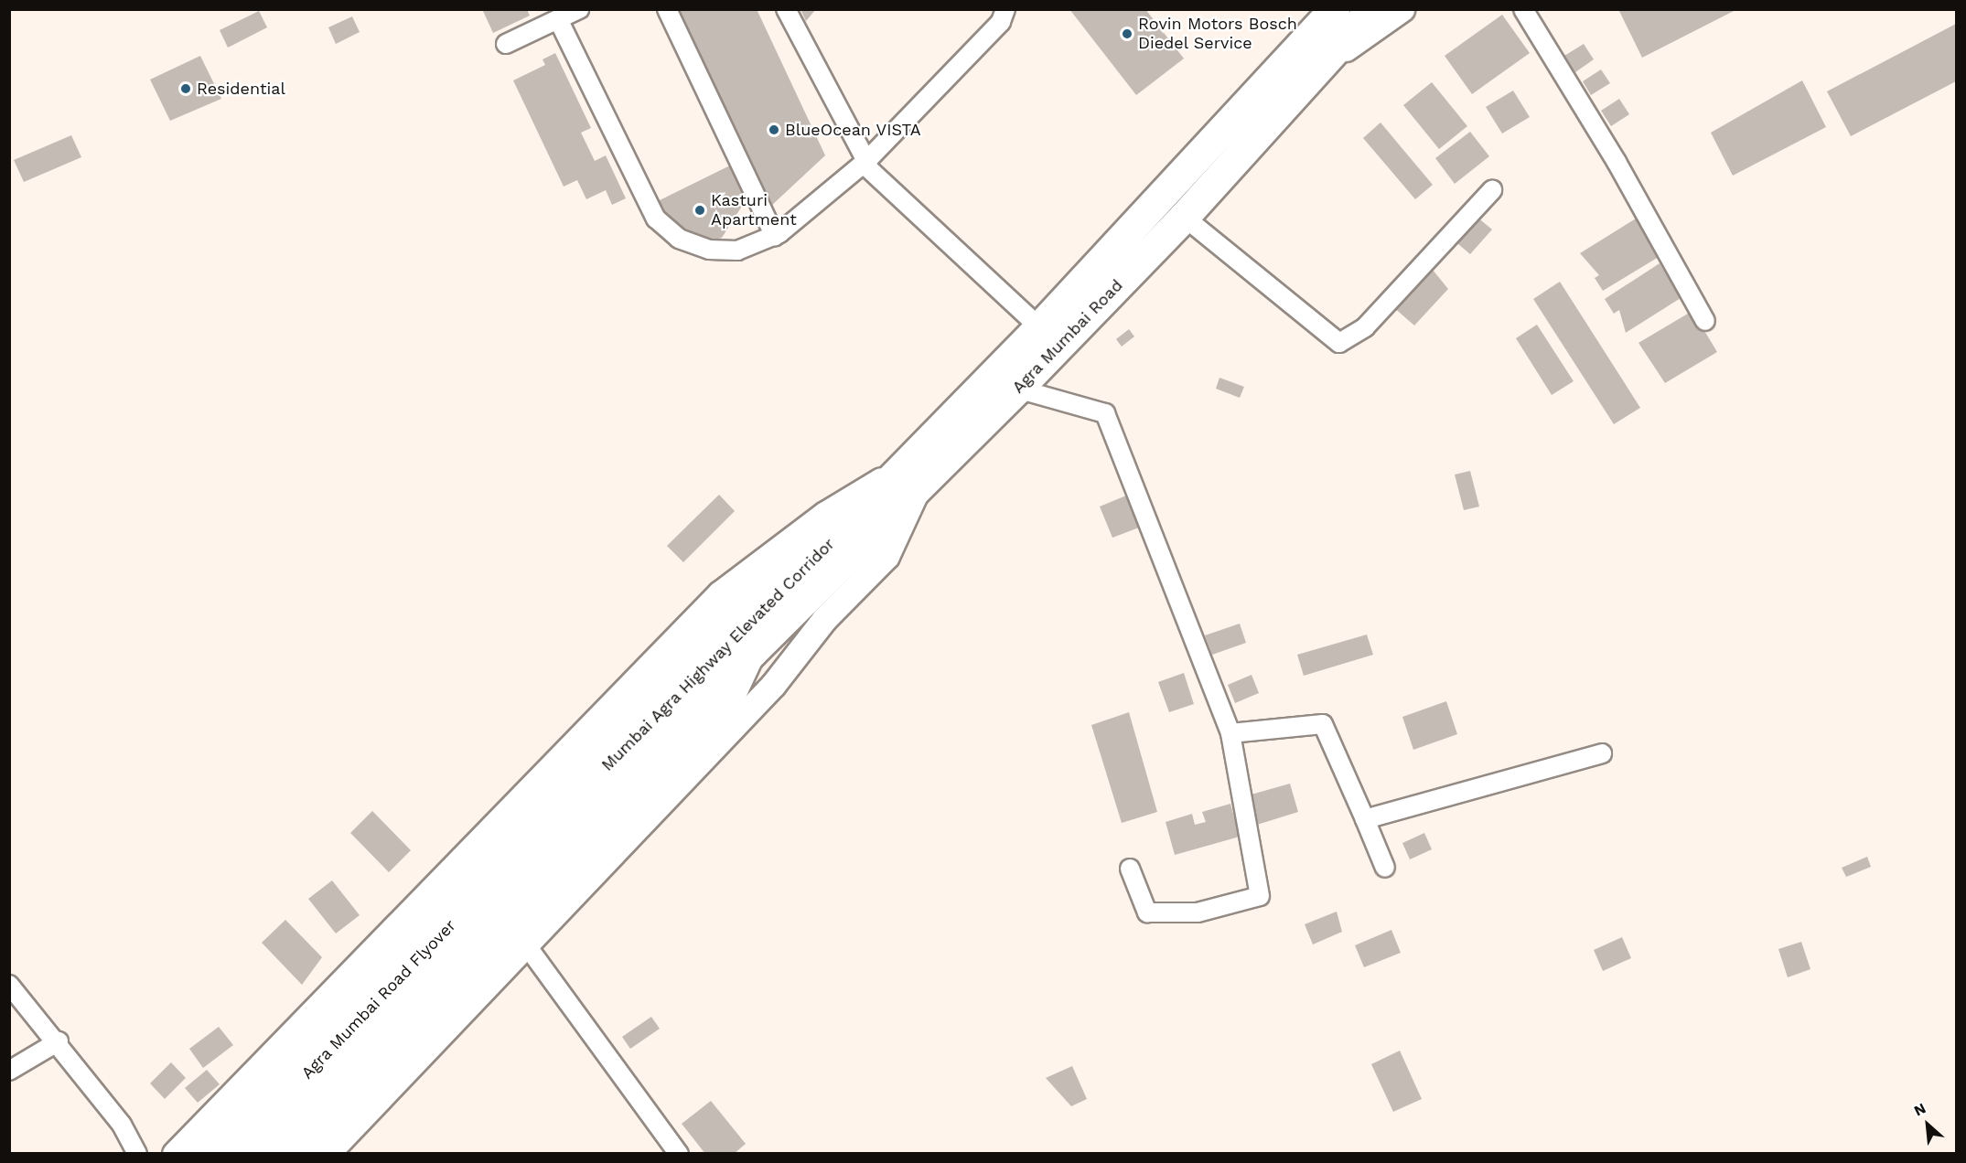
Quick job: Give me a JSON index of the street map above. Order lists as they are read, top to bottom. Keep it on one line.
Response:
{"streets":{"highway":["Agra Mumbai Road","Mumbai Agra Highway Elevated Corridor","Agra Mumbai Road Flyover"]},"crossings":[["Agra Mumbai Road","Mumbai Agra Highway Elevated Corridor"],["Mumbai Agra Highway Elevated Corridor","Agra Mumbai Road Flyover"]],"places":["Rovin Motors Bosch Diedel Service","Residential","BlueOcean VISTA","Kasturi Apartment"],"north":"top left"}
